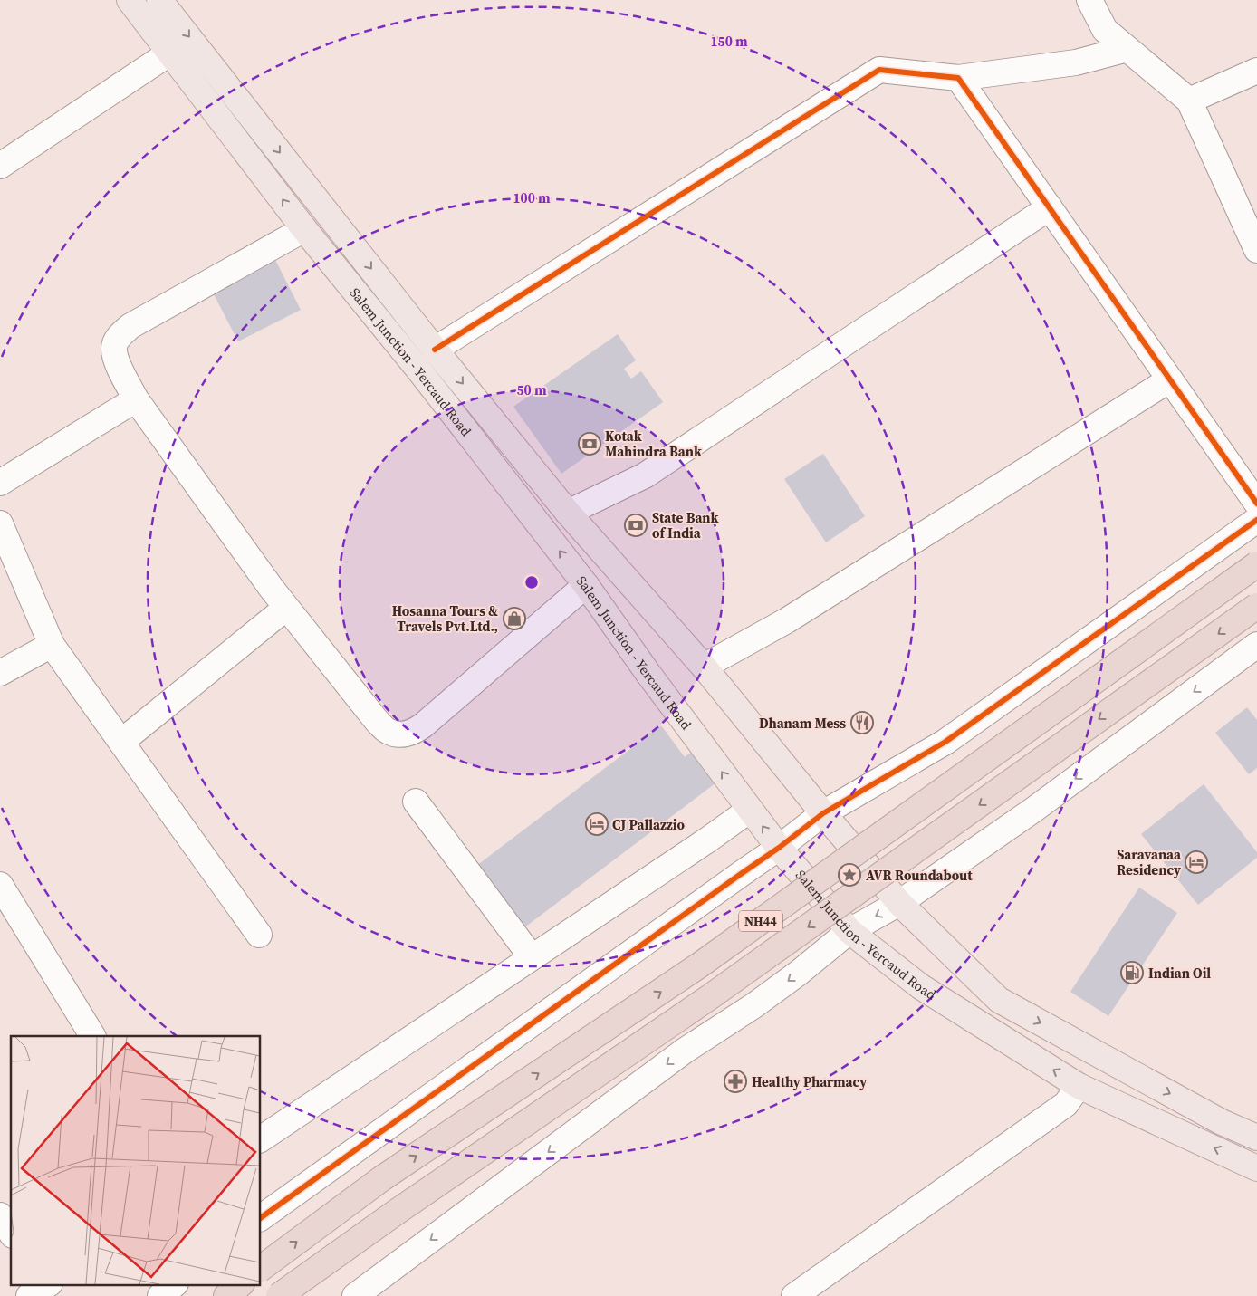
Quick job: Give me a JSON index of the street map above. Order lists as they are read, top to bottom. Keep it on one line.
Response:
{"streets":{"highway":["NH44"],"main road":["Salem Junction - Yercaud Road"]},"places":{"bank":["Kotak Mahindra Bank","State Bank of India"],"shop":["Hosanna Tours & Travels Pvt.Ltd.,"],"restaurant":["Dhanam Mess"],"hotel":["CJ Pallazzio","Saravanaa Residency"],"place":["AVR Roundabout"],"fuel station":["Indian Oil"],"pharmacy":["Healthy Pharmacy"]},"rings":["150 m","100 m","50 m"]}
